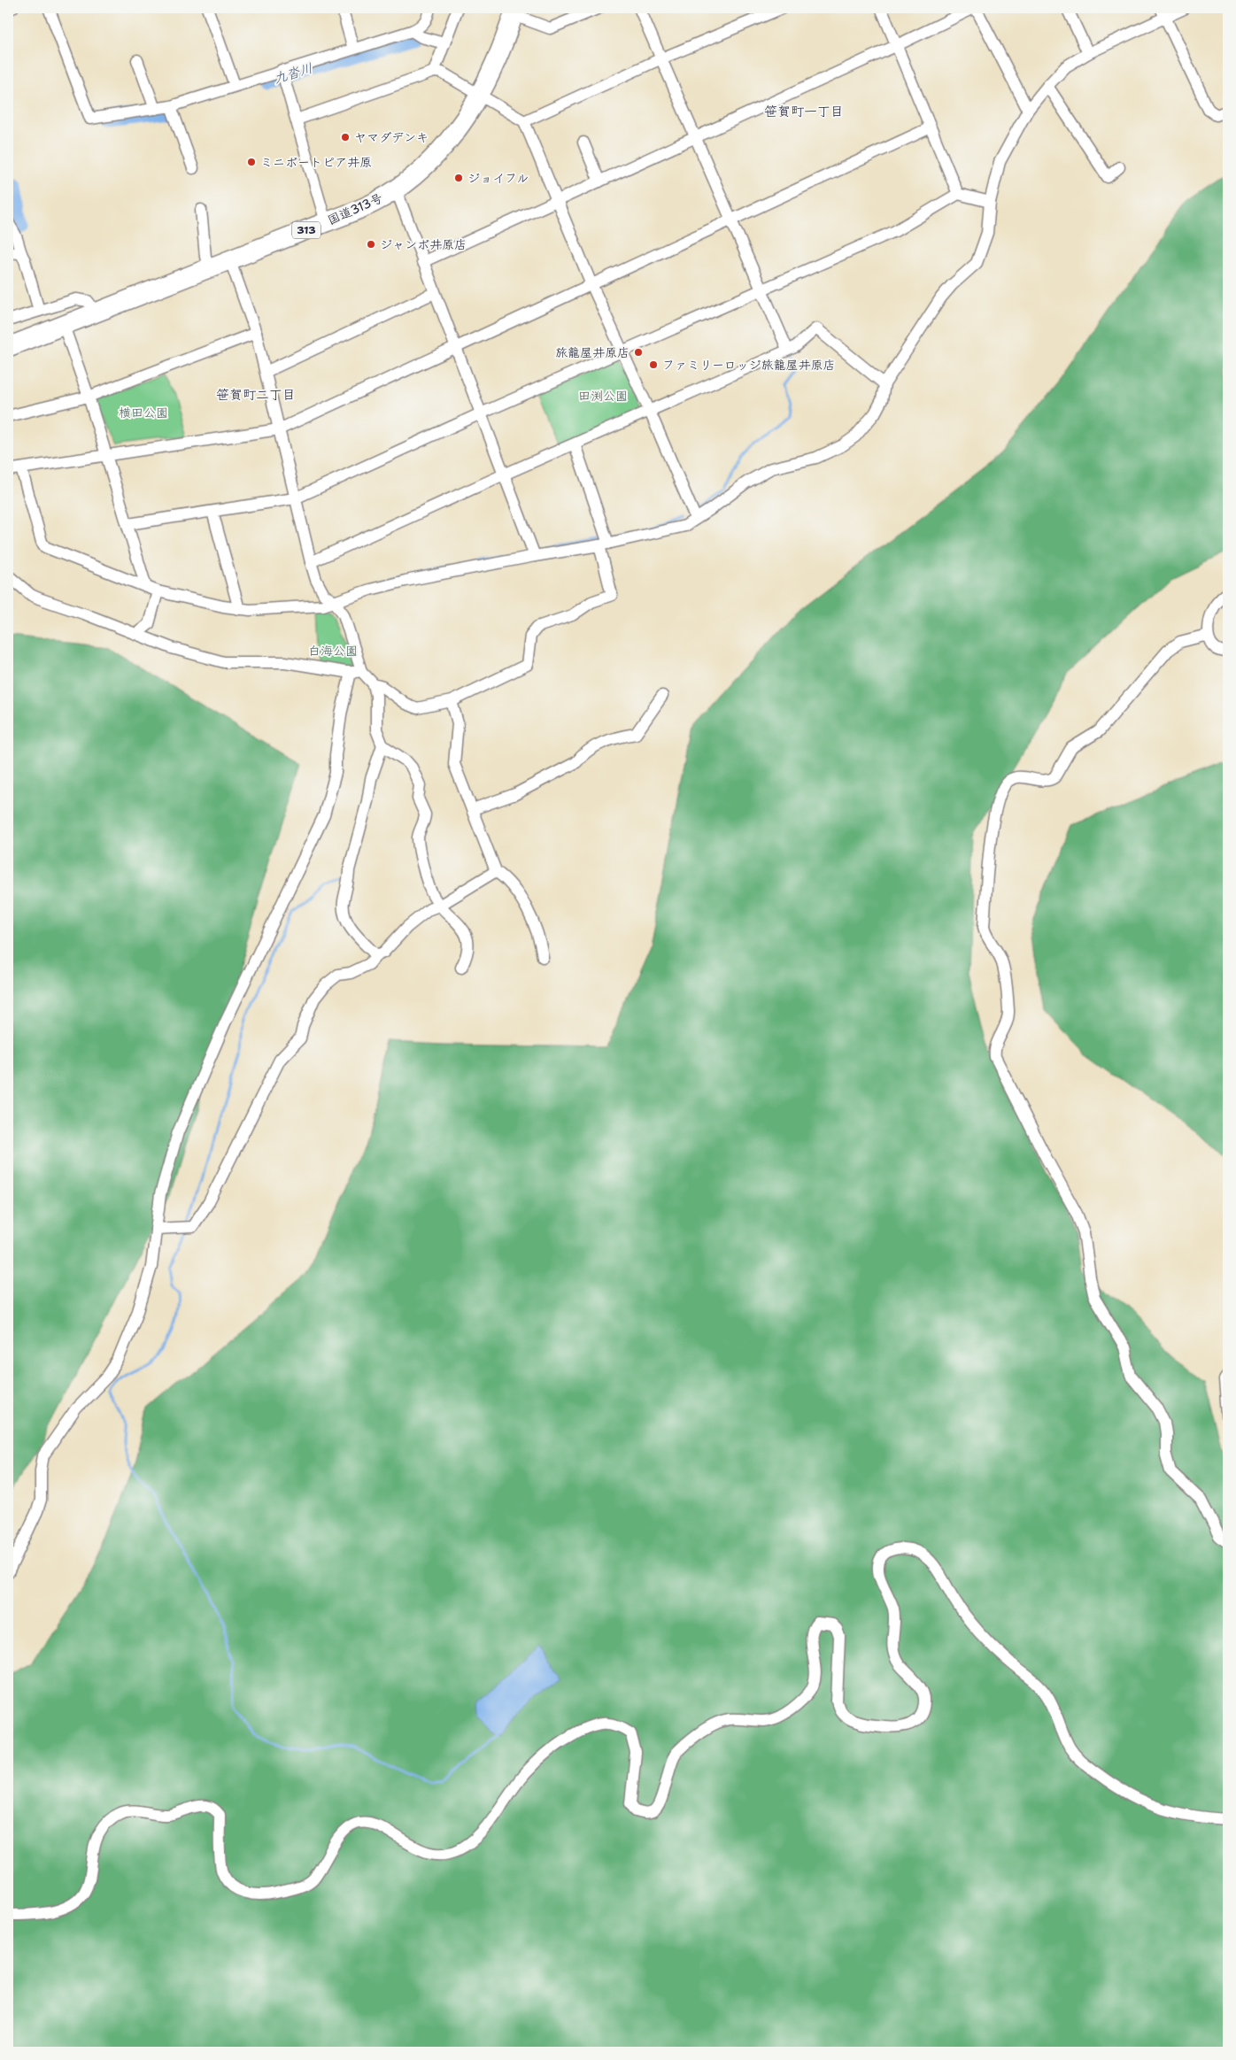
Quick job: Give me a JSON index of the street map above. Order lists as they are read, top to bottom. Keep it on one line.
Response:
{"streets":{"highway":["国道313号","313"]},"districts":["笹賀町一丁目","笹賀町二丁目"],"water":["九沓川"],"parks":["田渕公園","横田公園","白海公園"],"places":["ヤマダデンキ","ミニボートピア井原","ジョイフル","ジャンボ井原店","旅籠屋井原店","ファミリーロッジ旅籠屋井原店"]}
